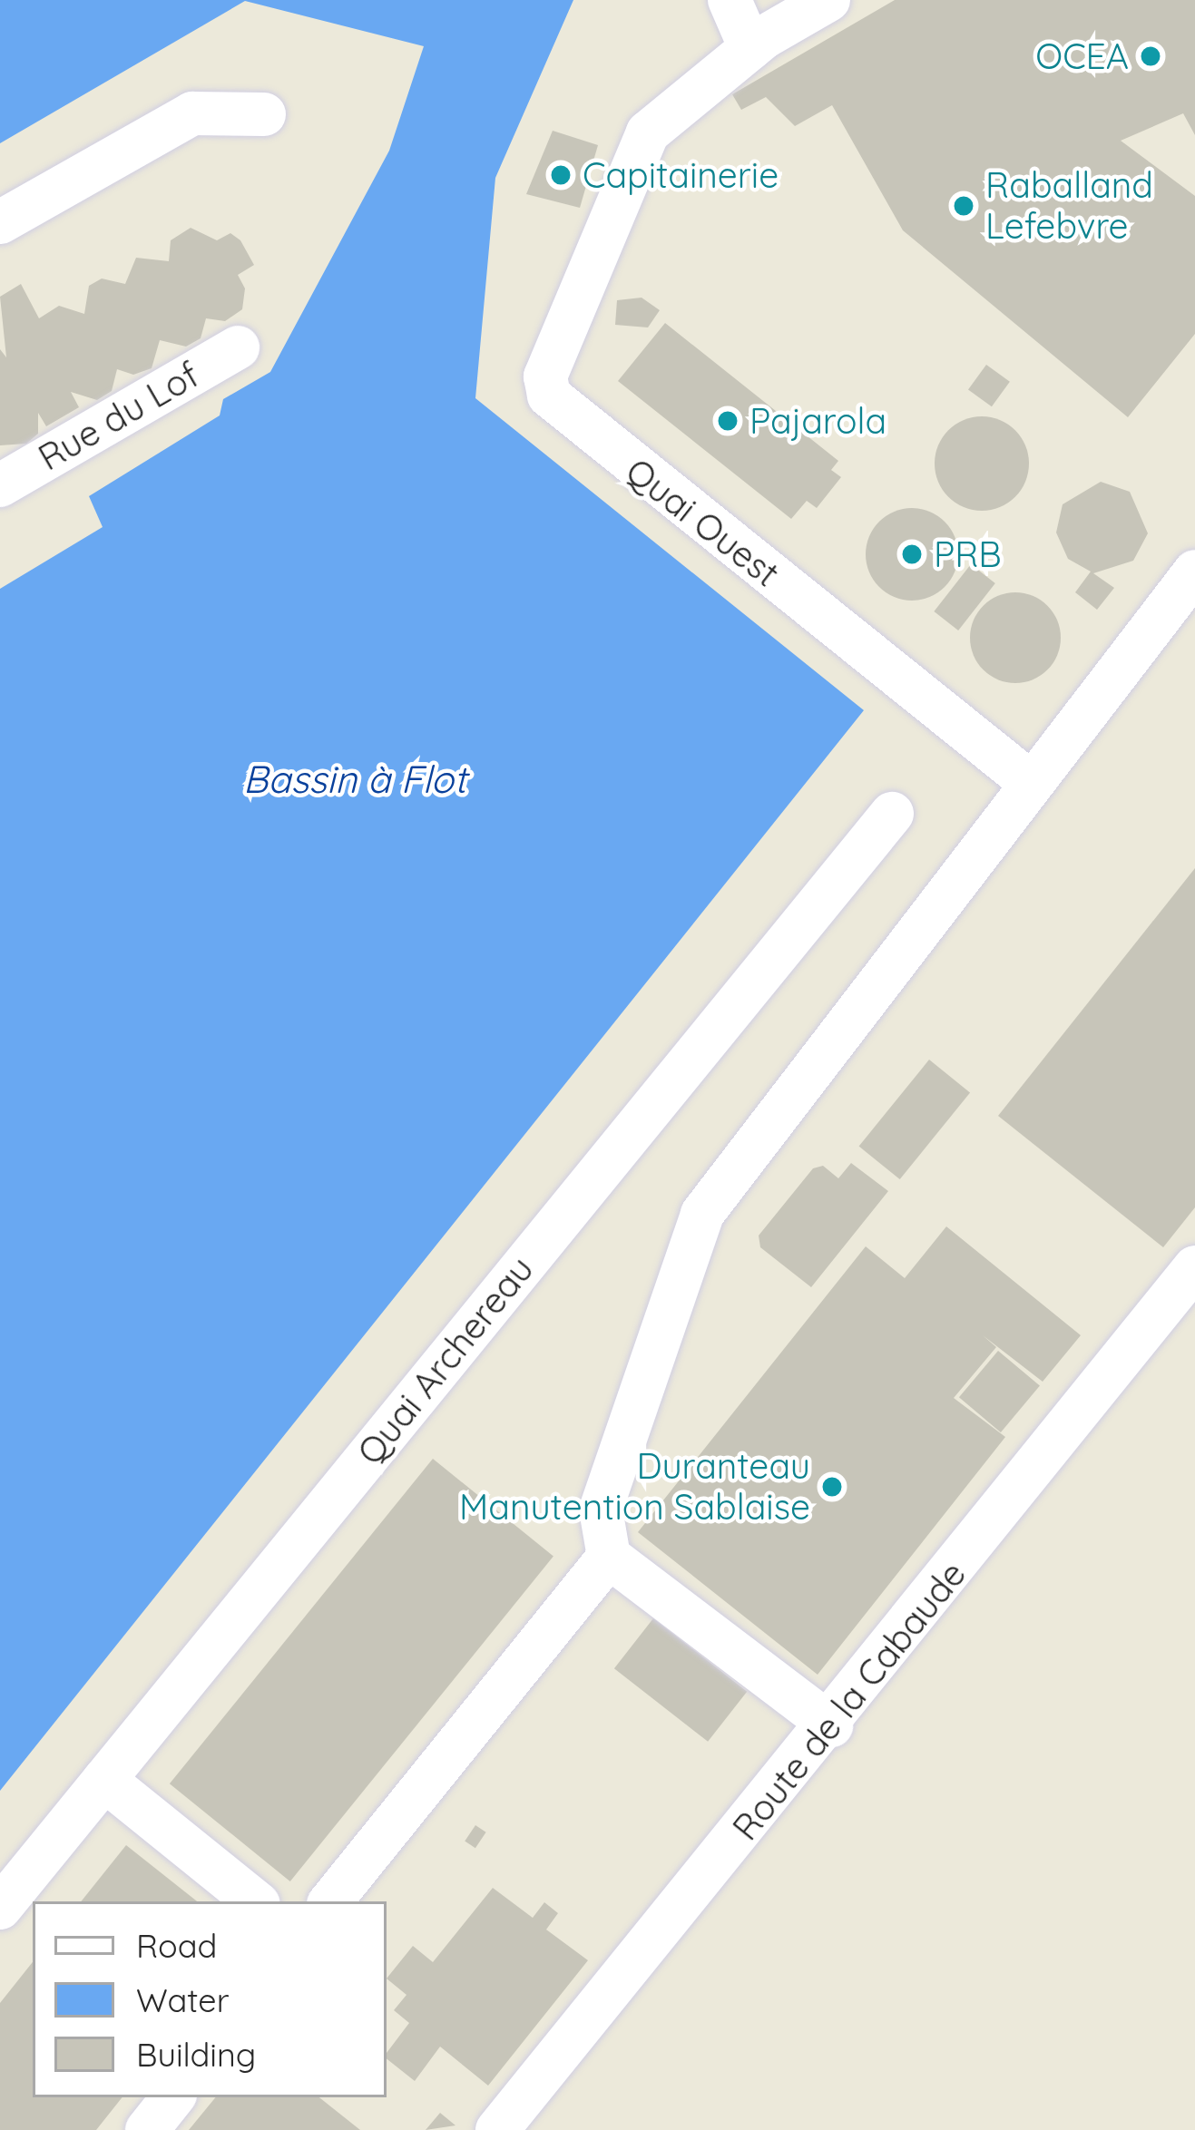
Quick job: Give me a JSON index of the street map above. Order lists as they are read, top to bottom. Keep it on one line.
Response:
{"streets":{"street":["Rue du Lof","Quai Ouest","Quai Archereau","Route de la Cabaude"]},"water":["Bassin à Flot"],"places":["OCEA","Capitainerie","Raballand Lefebvre","Pajarola","PRB","Duranteau Manutention Sablaise"],"legend":["Road","Water","Building"]}
